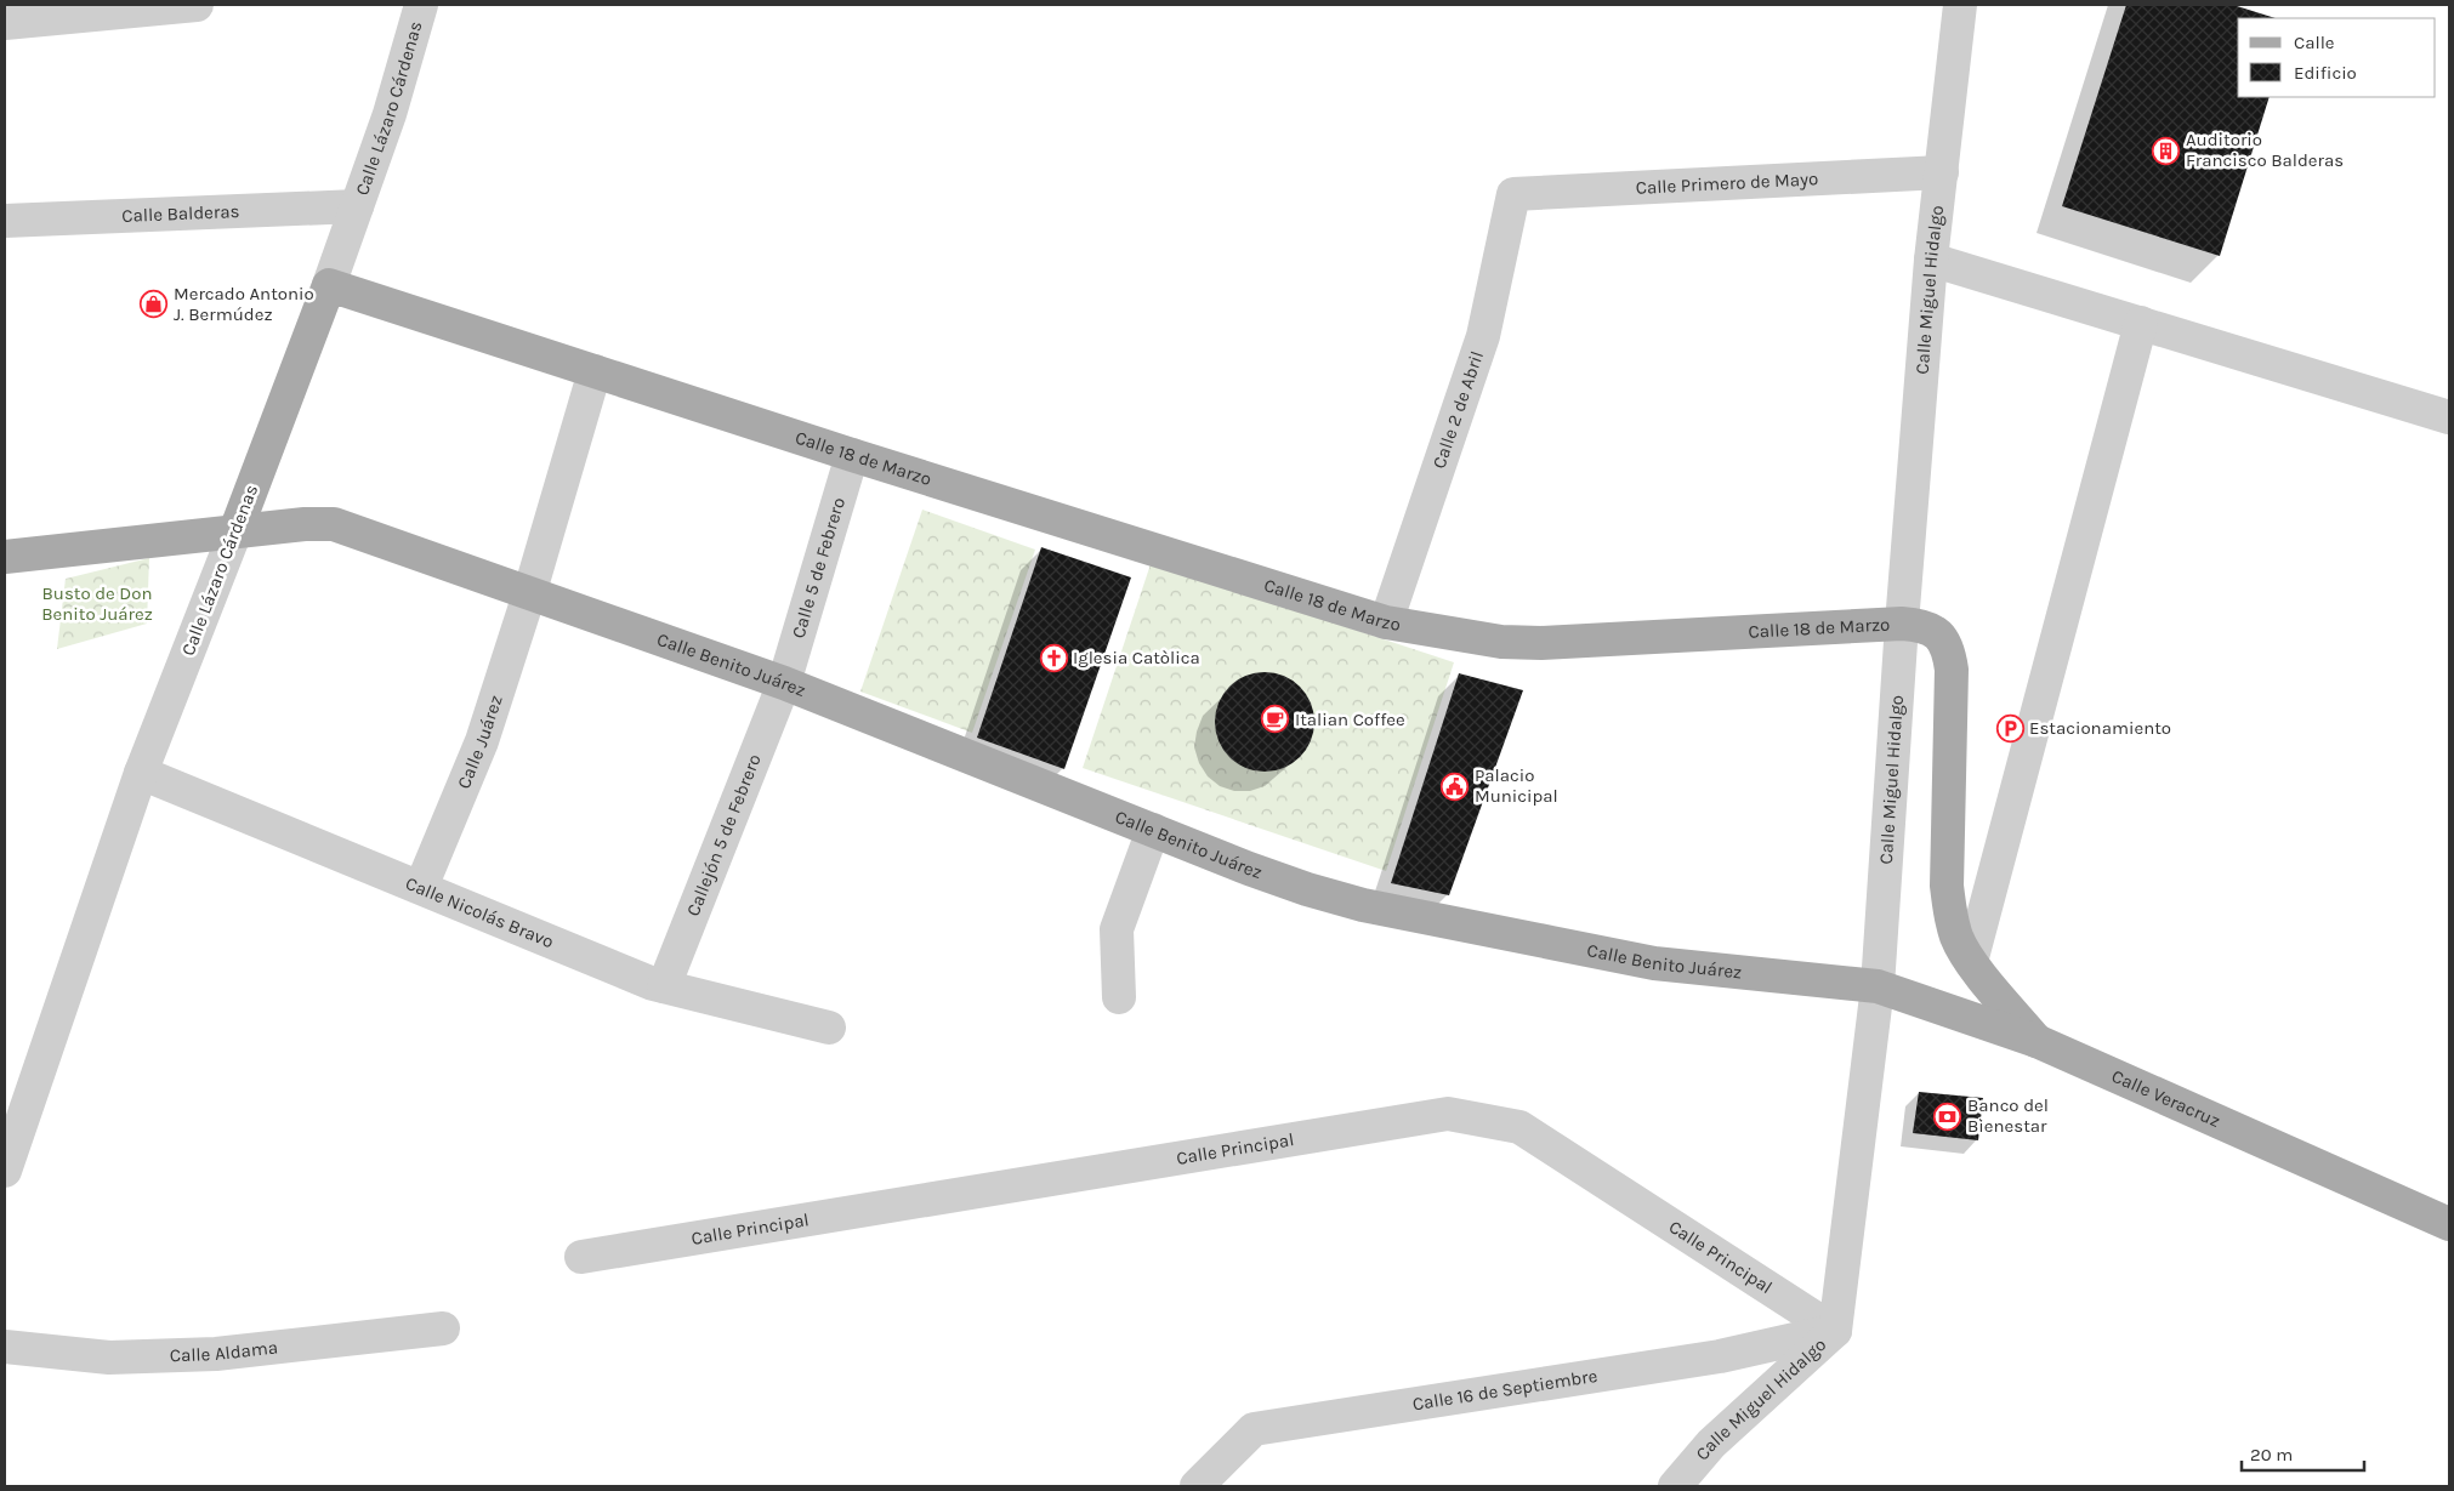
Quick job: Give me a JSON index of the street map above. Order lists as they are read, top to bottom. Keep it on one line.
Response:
{"streets":{"main road":["Calle Lázaro Cárdenas","Calle 18 de Marzo","Calle Benito Juárez","Calle Veracruz"],"street":["Calle Primero de Mayo","Calle Balderas","Calle Miguel Hidalgo","Calle 2 de Abril","Calle 5 de Febrero","Calle Juárez","Callejón 5 de Febrero","Calle Nicolás Bravo","Calle Principal","Calle Aldama","Calle 16 de Septiembre"]},"crossings":[["Calle Lázaro Cárdenas","Calle Balderas"],["Calle Lázaro Cárdenas","Calle 18 de Marzo"],["Calle Lázaro Cárdenas","Calle Benito Juárez"],["Calle Lázaro Cárdenas","Calle Nicolás Bravo"],["Calle Primero de Mayo","Calle Miguel Hidalgo"],["Calle Primero de Mayo","Calle 2 de Abril"],["Calle Miguel Hidalgo","Calle 18 de Marzo"],["Calle Miguel Hidalgo","Calle Benito Juárez"],["Calle Miguel Hidalgo","Calle Veracruz"],["Calle Miguel Hidalgo","Calle Principal"],["Calle Miguel Hidalgo","Calle 16 de Septiembre"],["Calle 2 de Abril","Calle 18 de Marzo"],["Calle 18 de Marzo","Calle 5 de Febrero"],["Calle 18 de Marzo","Calle Veracruz"],["Calle 5 de Febrero","Calle Benito Juárez"],["Calle 5 de Febrero","Callejón 5 de Febrero"],["Calle Benito Juárez","Calle Juárez"],["Calle Benito Juárez","Callejón 5 de Febrero"],["Calle Benito Juárez","Calle Veracruz"],["Calle Juárez","Calle Nicolás Bravo"],["Callejón 5 de Febrero","Calle Nicolás Bravo"],["Calle Principal","Calle 16 de Septiembre"]],"parks":["Busto de Don Benito Juárez"],"places":{"building":["Auditorio Francisco Balderas"],"shop":["Mercado Antonio J. Bermúdez"],"church":["Iglesia Catòlica"],"cafe":["Italian Coffee"],"parking":["Estacionamiento"],"public building":["Palacio Municipal"],"bank":["Banco del Bienestar"]},"legend":["Calle","Edificio"],"scale_bar":"20 m"}
